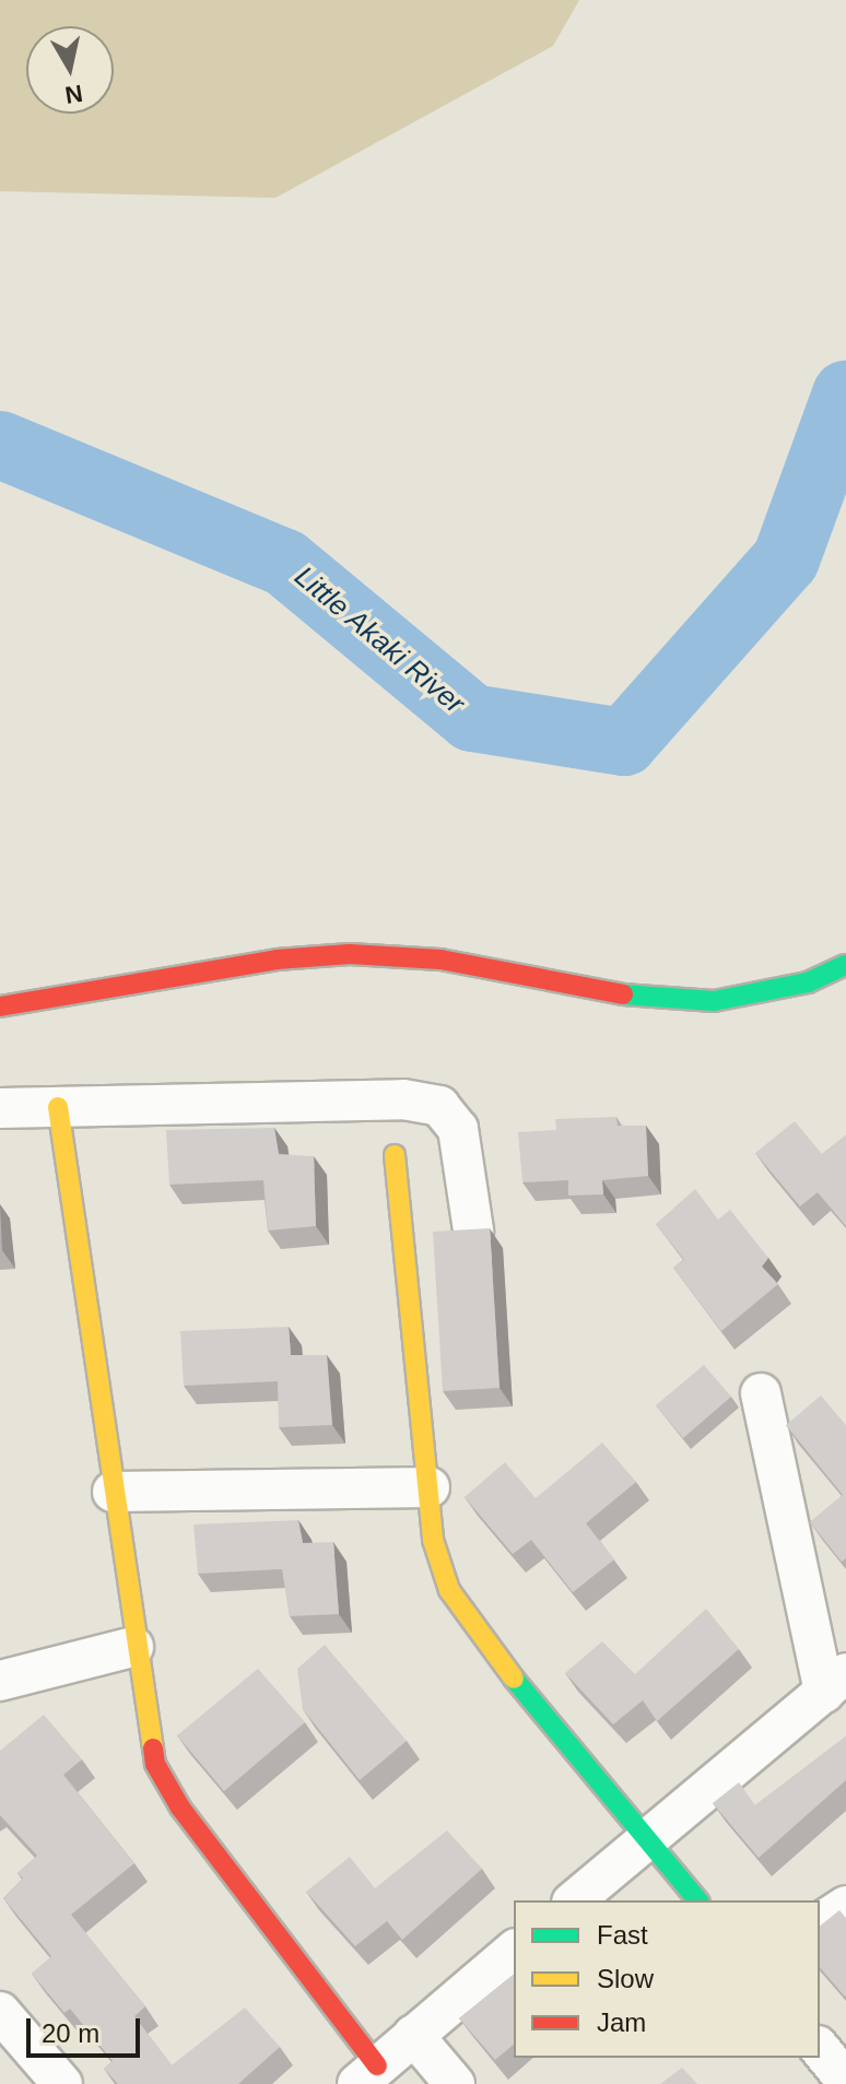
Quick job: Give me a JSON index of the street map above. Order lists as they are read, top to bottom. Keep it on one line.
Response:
{"water":["Little Akaki River"],"legend":["Fast","Slow","Jam"],"scale_bar":"20 m","north":"bottom"}
